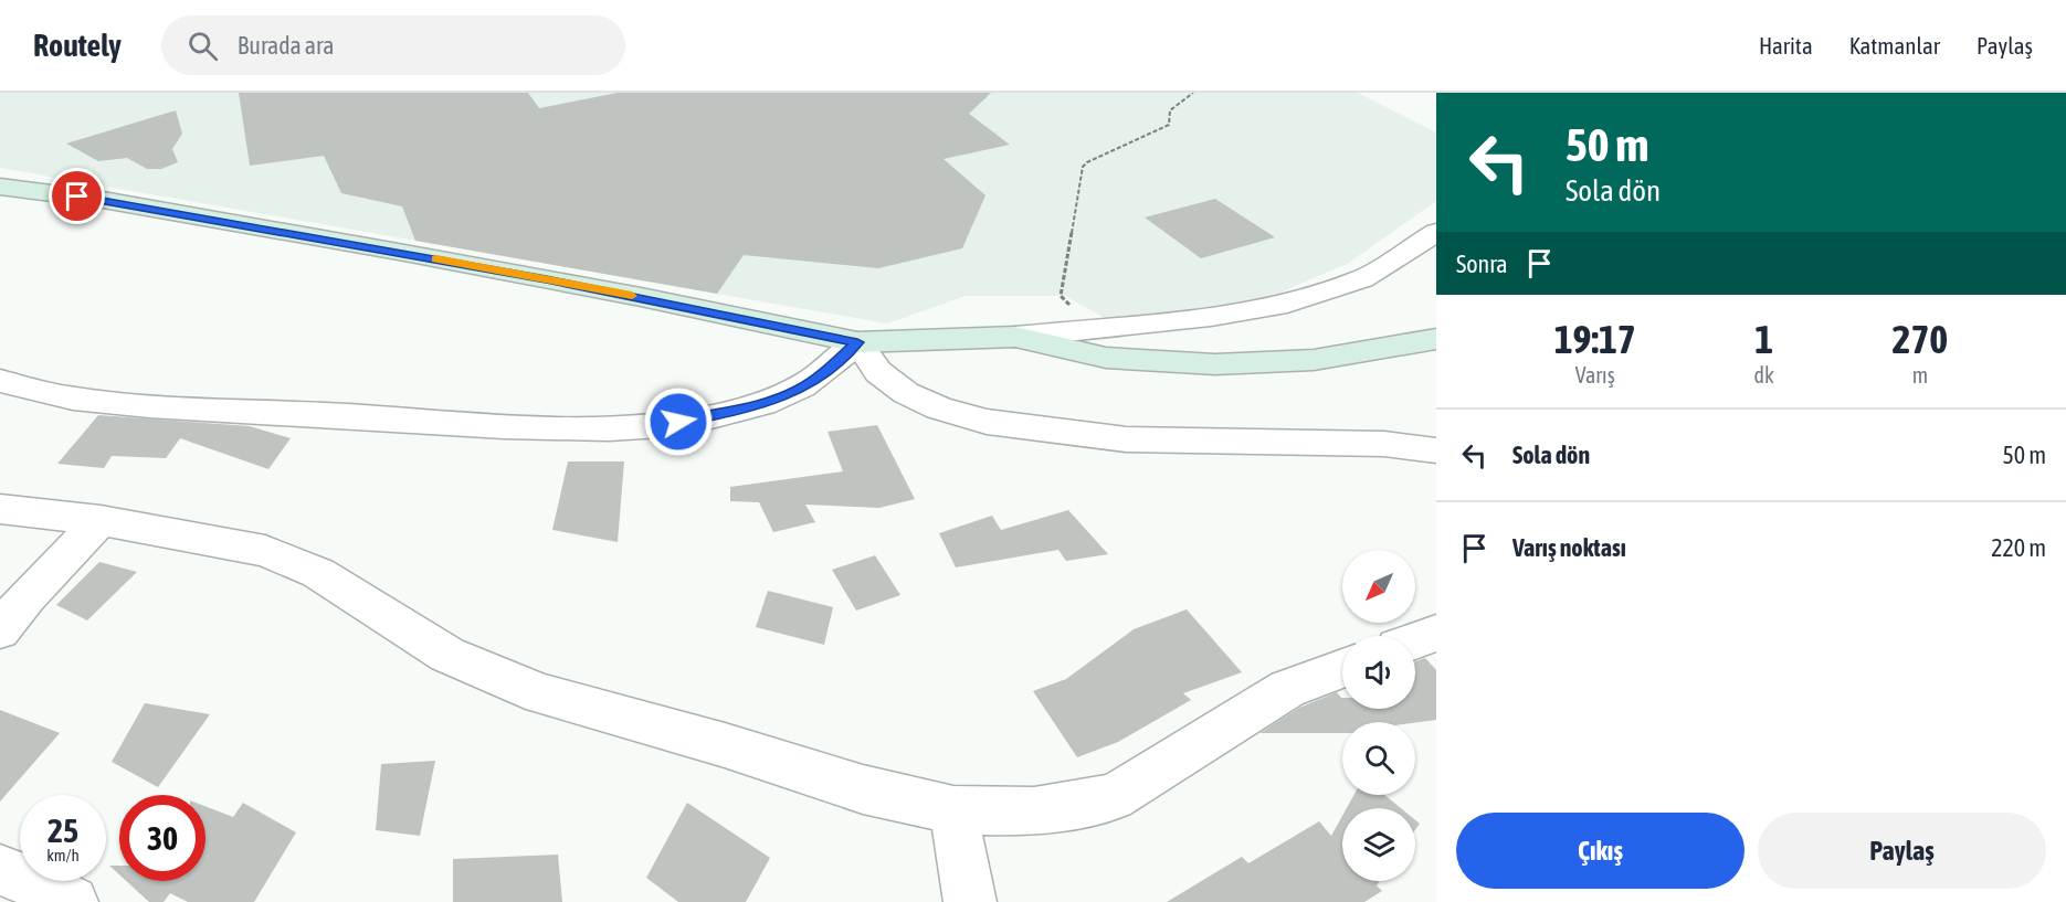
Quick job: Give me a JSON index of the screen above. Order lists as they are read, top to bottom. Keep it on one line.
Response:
{"north":"bottom left","page":{"header":"Routely","search":"Burada ara","nav":["Harita","Katmanlar","Paylaş"],"turn":["50 m","Sola dön"],"then":"Sonra","eta":["19:17","Varış","1","dk","270","m"],"list":[{"name":"Sola dön","value":"50 m"},{"name":"Varış noktası","value":"220 m"}],"speed":"25 km/h","limit":"30","buttons":["Çıkış","Paylaş"]}}
